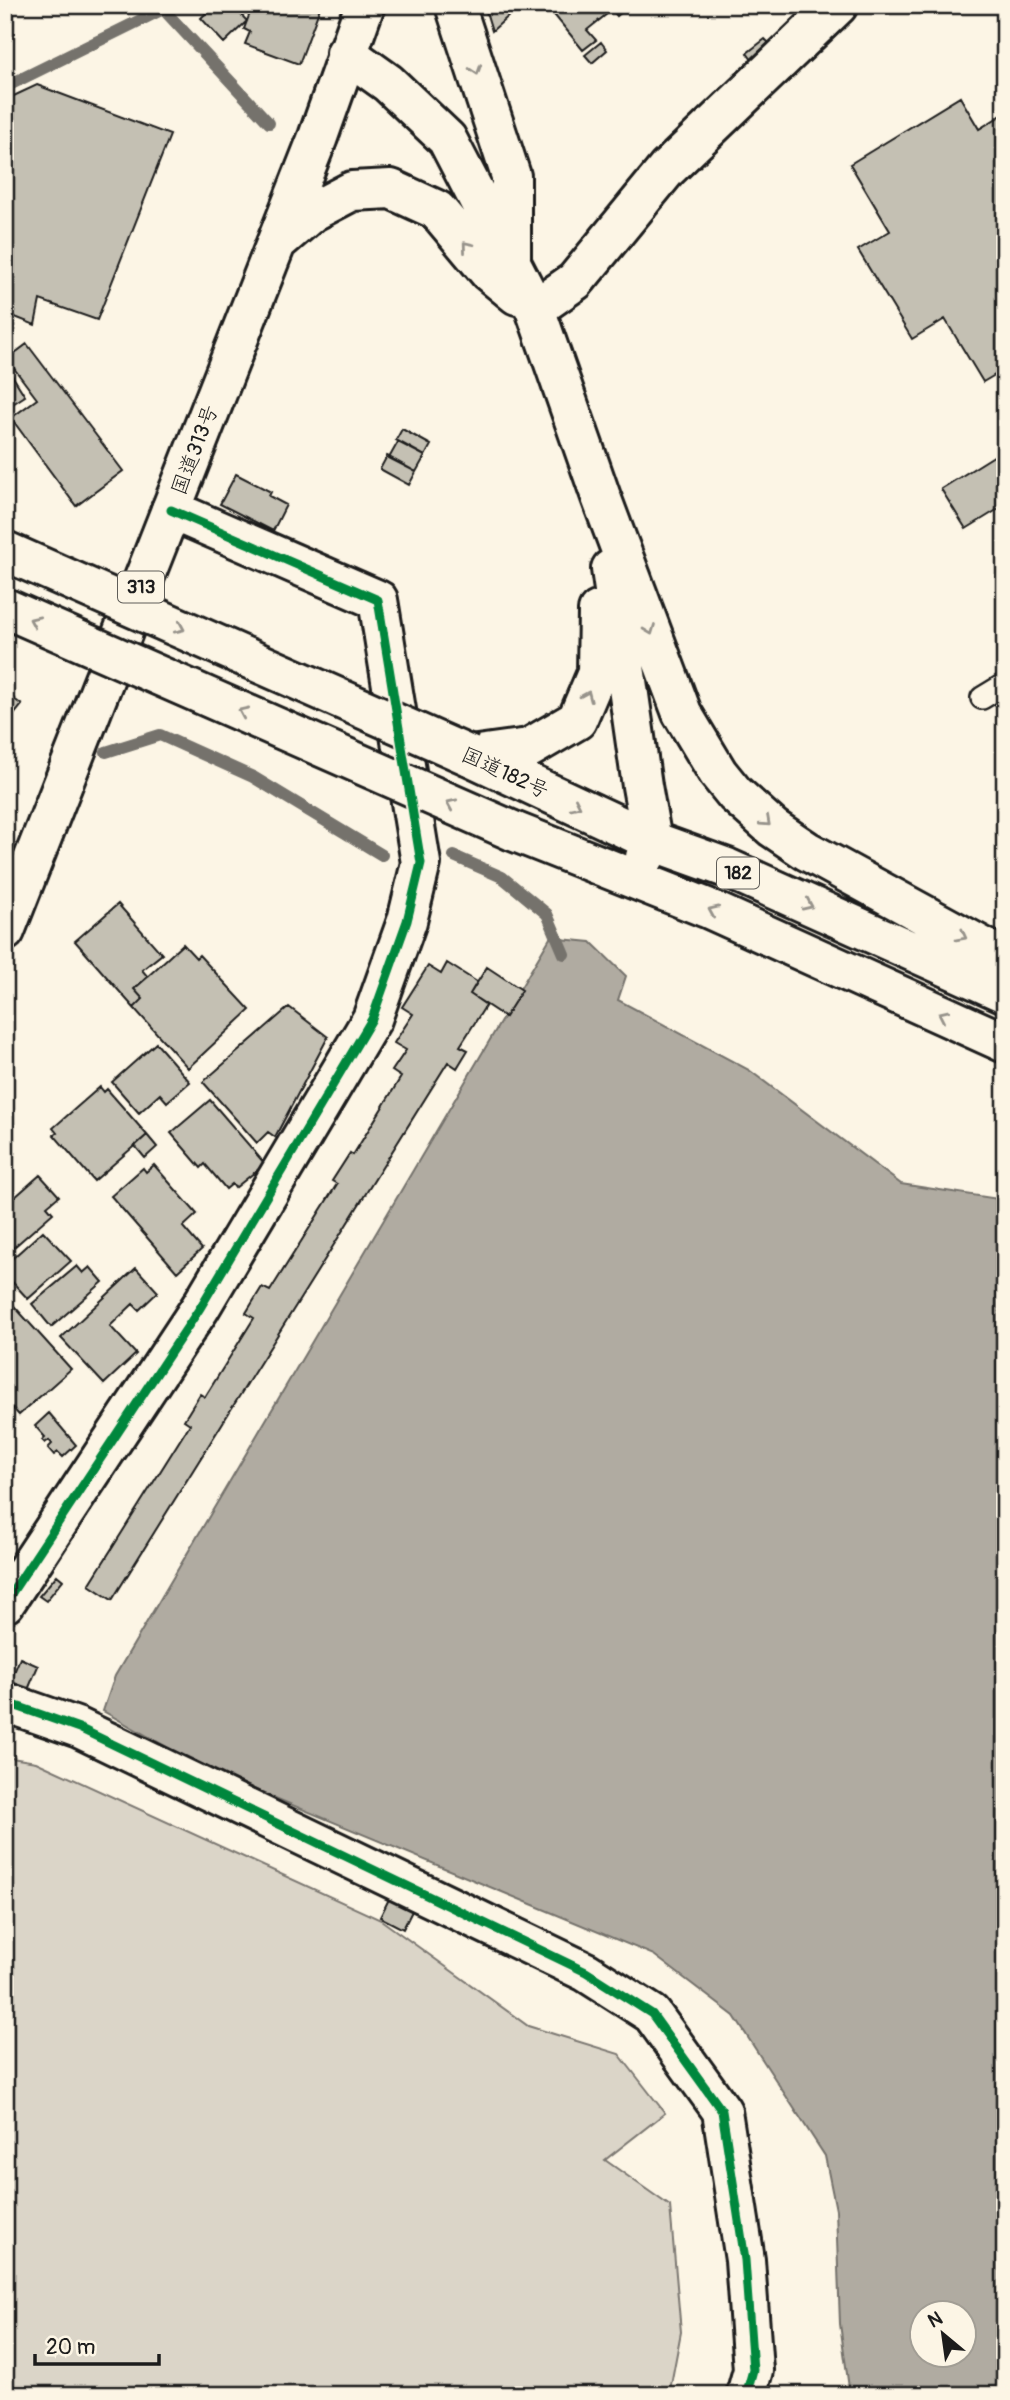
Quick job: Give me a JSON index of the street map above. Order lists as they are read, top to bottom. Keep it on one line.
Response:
{"streets":{"main road":["国道313号","313","国道182号","182"]},"scale_bar":"20 m","north":"top left"}
